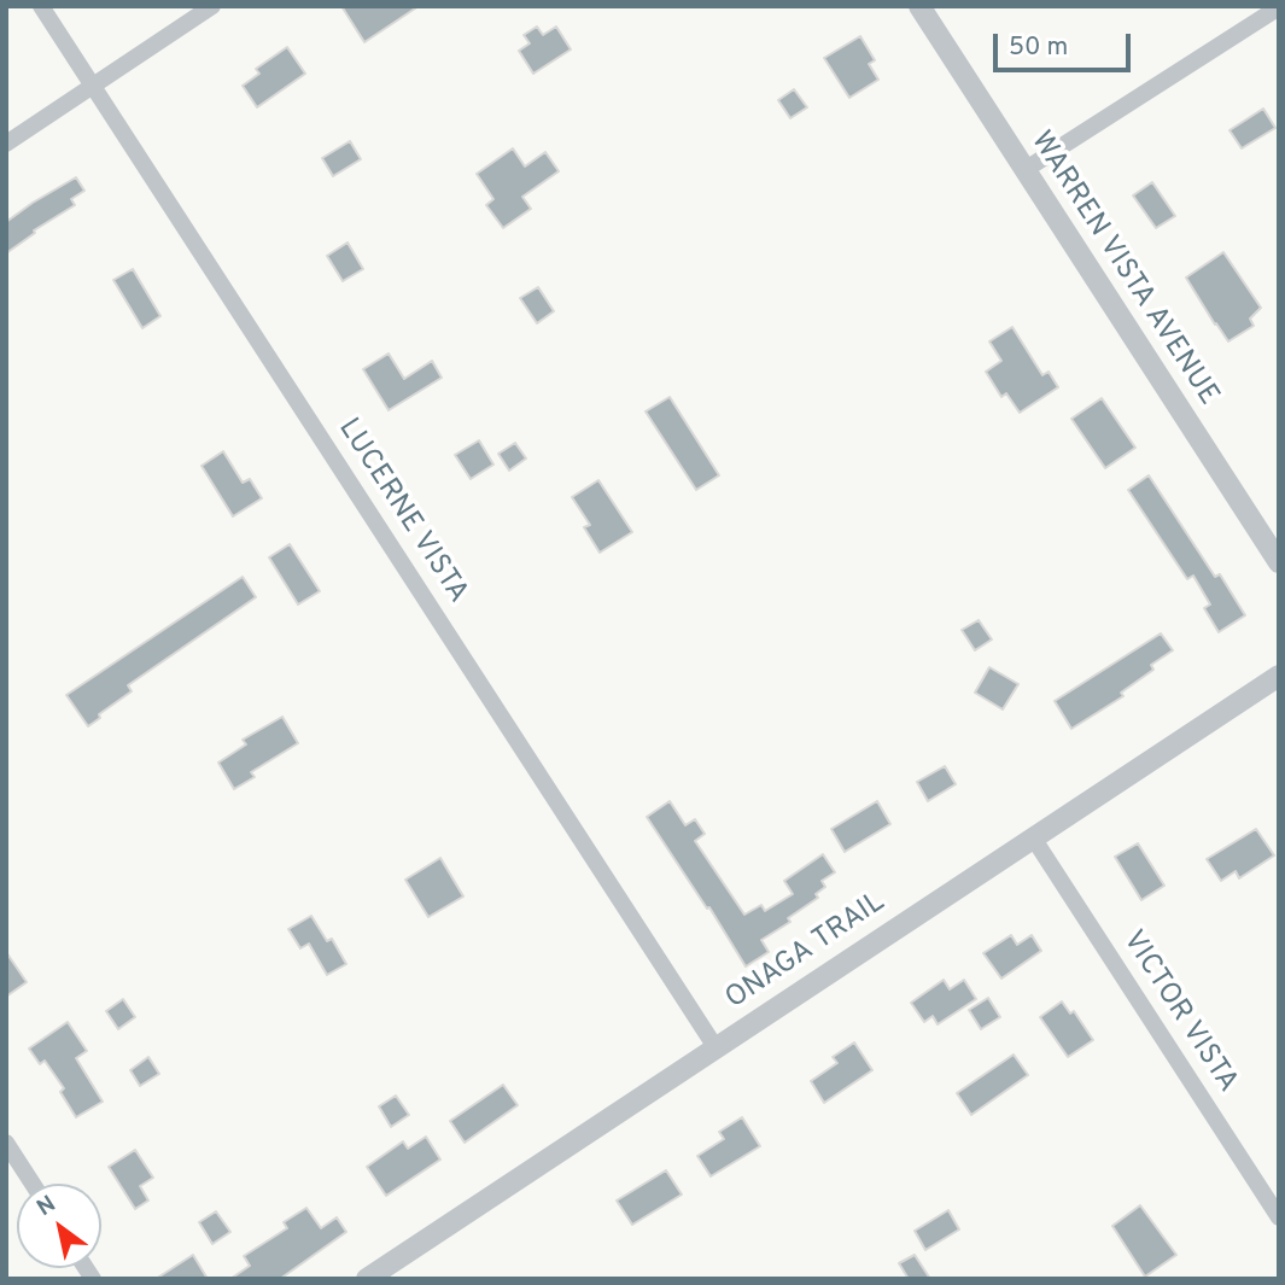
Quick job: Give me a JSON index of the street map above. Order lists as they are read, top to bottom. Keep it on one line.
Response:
{"streets":{"street":["WARREN VISTA AVENUE","LUCERNE VISTA","ONAGA TRAIL","VICTOR VISTA"]},"crossings":[["LUCERNE VISTA","ONAGA TRAIL"],["ONAGA TRAIL","VICTOR VISTA"]],"scale_bar":"50 m","north":"top left"}
